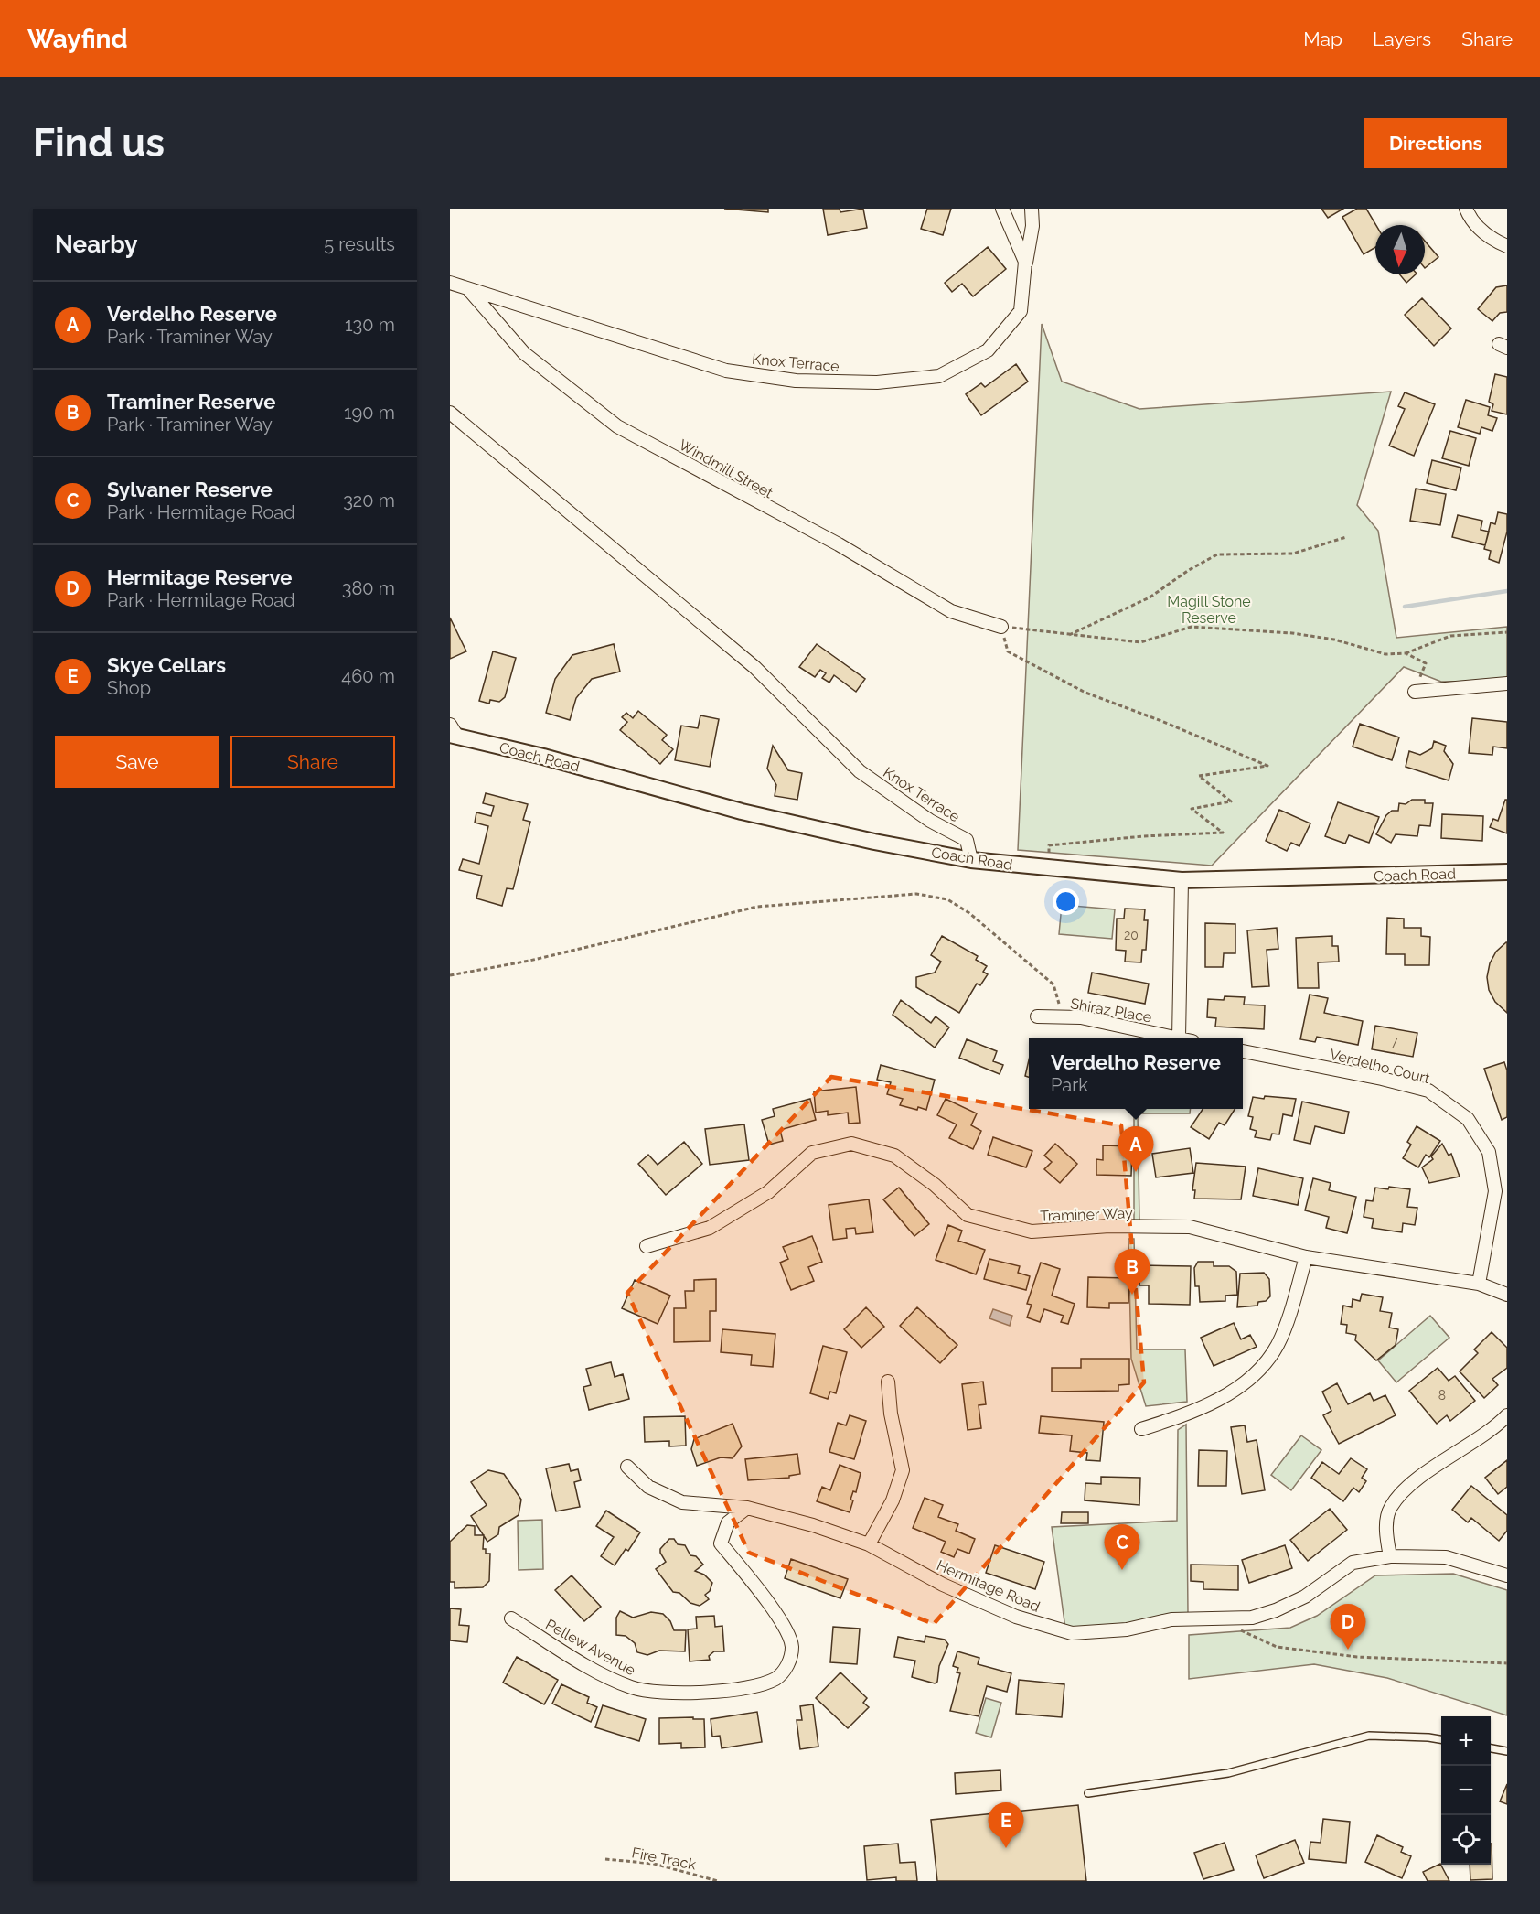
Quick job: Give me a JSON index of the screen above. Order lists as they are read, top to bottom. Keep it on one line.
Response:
{"streets":{"street":["Knox Terrace","Windmill Street","Coach Road","Shiraz Place","Verdelho Court","Traminer Way","Hermitage Road","Pellew Avenue"],"path":["Fire Track"]},"crossings":[["Knox Terrace","Windmill Street"],["Knox Terrace","Coach Road"],["Verdelho Court","Traminer Way"],["Hermitage Road","Pellew Avenue"]],"parks":["Magill Stone Reserve"],"house_numbers":["20","7","8"],"north":"bottom","page":{"header":"Wayfind","nav":["Map","Layers","Share"],"buttons":["Directions",["Save","Share"]],"title":"Find us","heading":["Nearby","5 results"],"list":[{"mark":"A","name":"Verdelho Reserve","note":"Park · Traminer Way","value":"130 m"},{"mark":"B","name":"Traminer Reserve","note":"Park · Traminer Way","value":"190 m"},{"mark":"C","name":"Sylvaner Reserve","note":"Park · Hermitage Road","value":"320 m"},{"mark":"D","name":"Hermitage Reserve","note":"Park · Hermitage Road","value":"380 m"},{"mark":"E","name":"Skye Cellars","note":"Shop","value":"460 m"}],"popup":["Verdelho Reserve","Park"],"pins":["A","B","C","D","E"],"map_buttons":["+","−"]}}
